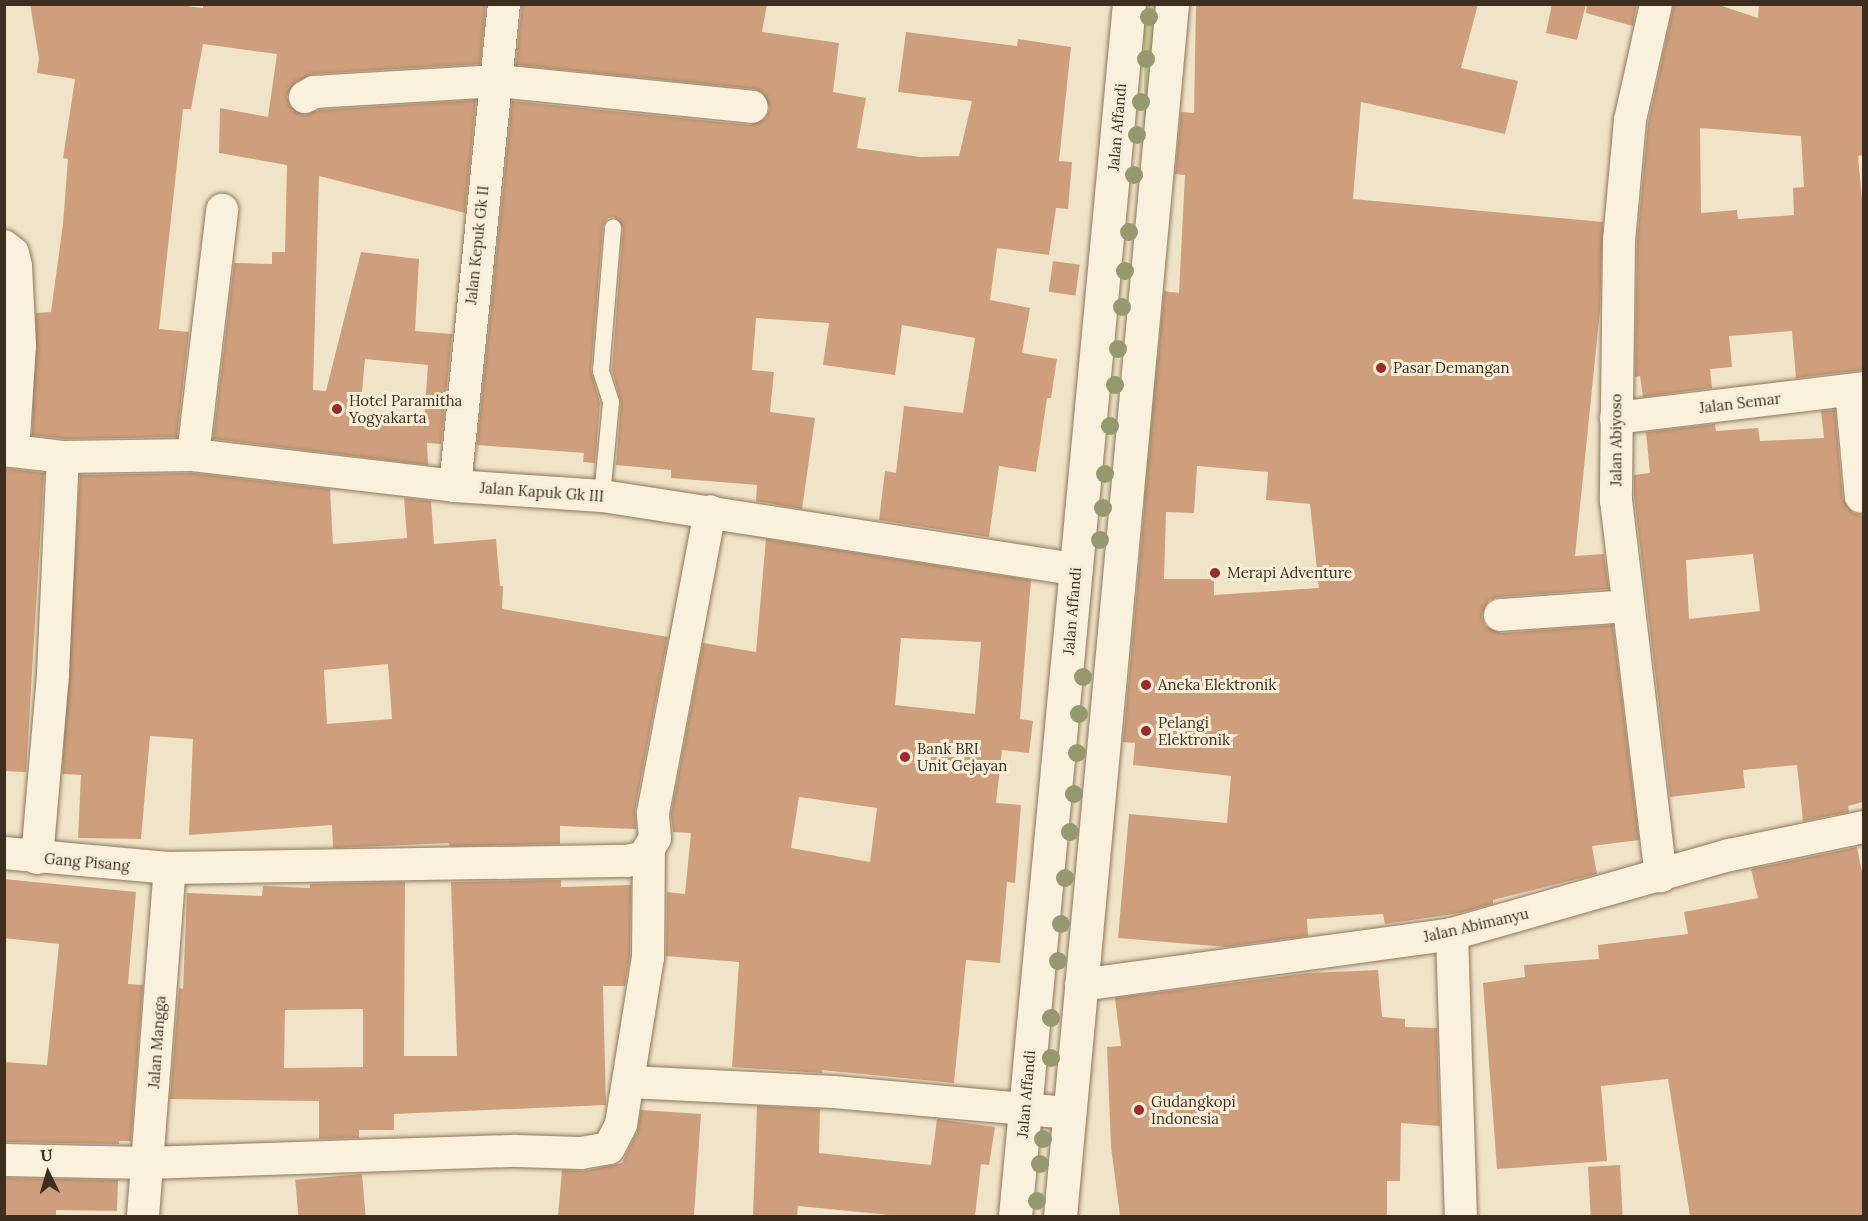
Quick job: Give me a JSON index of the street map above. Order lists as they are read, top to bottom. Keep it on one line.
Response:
{"streets":{"main road":["Jalan Affandi"],"street":["Jalan Kepuk Gk II","Jalan Semar","Jalan Abiyoso","Jalan Kapuk Gk III","Gang Pisang","Jalan Abimanyu","Jalan Mangga"]},"crossings":[["Jalan Affandi","Jalan Kapuk Gk III"],["Jalan Kepuk Gk II","Jalan Kapuk Gk III"],["Jalan Semar","Jalan Abiyoso"],["Jalan Abiyoso","Jalan Abimanyu"],["Gang Pisang","Jalan Mangga"]],"places":["Pasar Demangan","Hotel Paramitha Yogyakarta","Merapi Adventure","Aneka Elektronik","Pelangi Elektronik","Bank BRI Unit Gejayan","Gudangkopi Indonesia"],"north":"top"}
